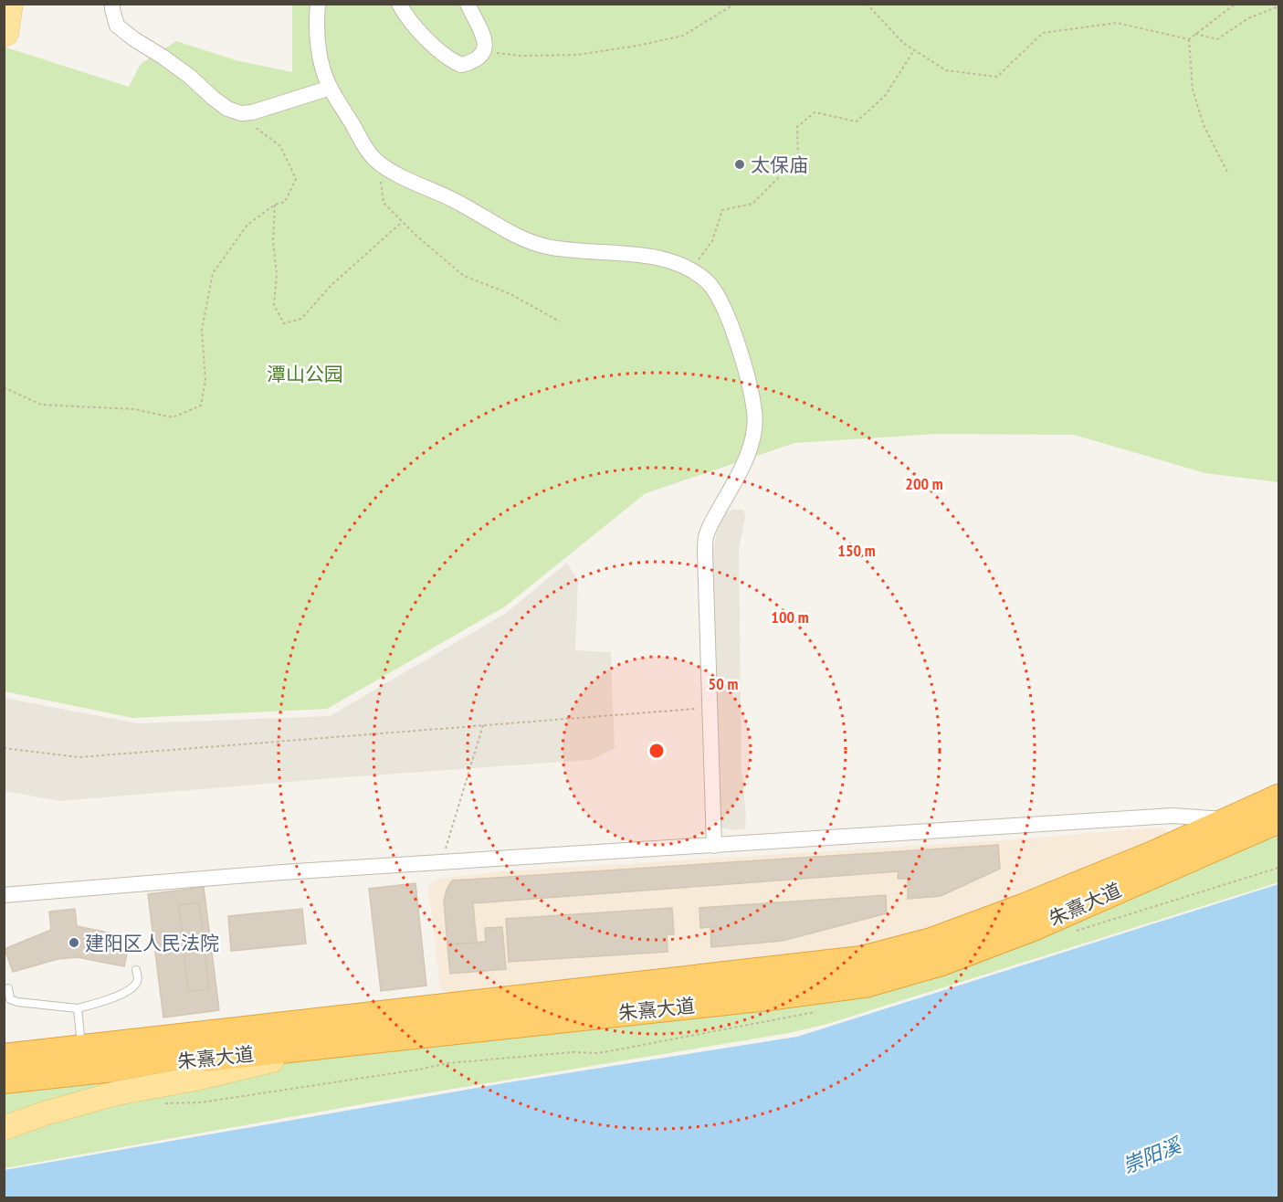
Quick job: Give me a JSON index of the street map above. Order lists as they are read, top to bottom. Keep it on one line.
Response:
{"streets":{"highway":["朱熹大道"]},"water":["崇阳溪"],"parks":["潭山公园"],"places":["太保庙","建阳区人民法院"],"rings":["200 m","150 m","100 m","50 m"]}
